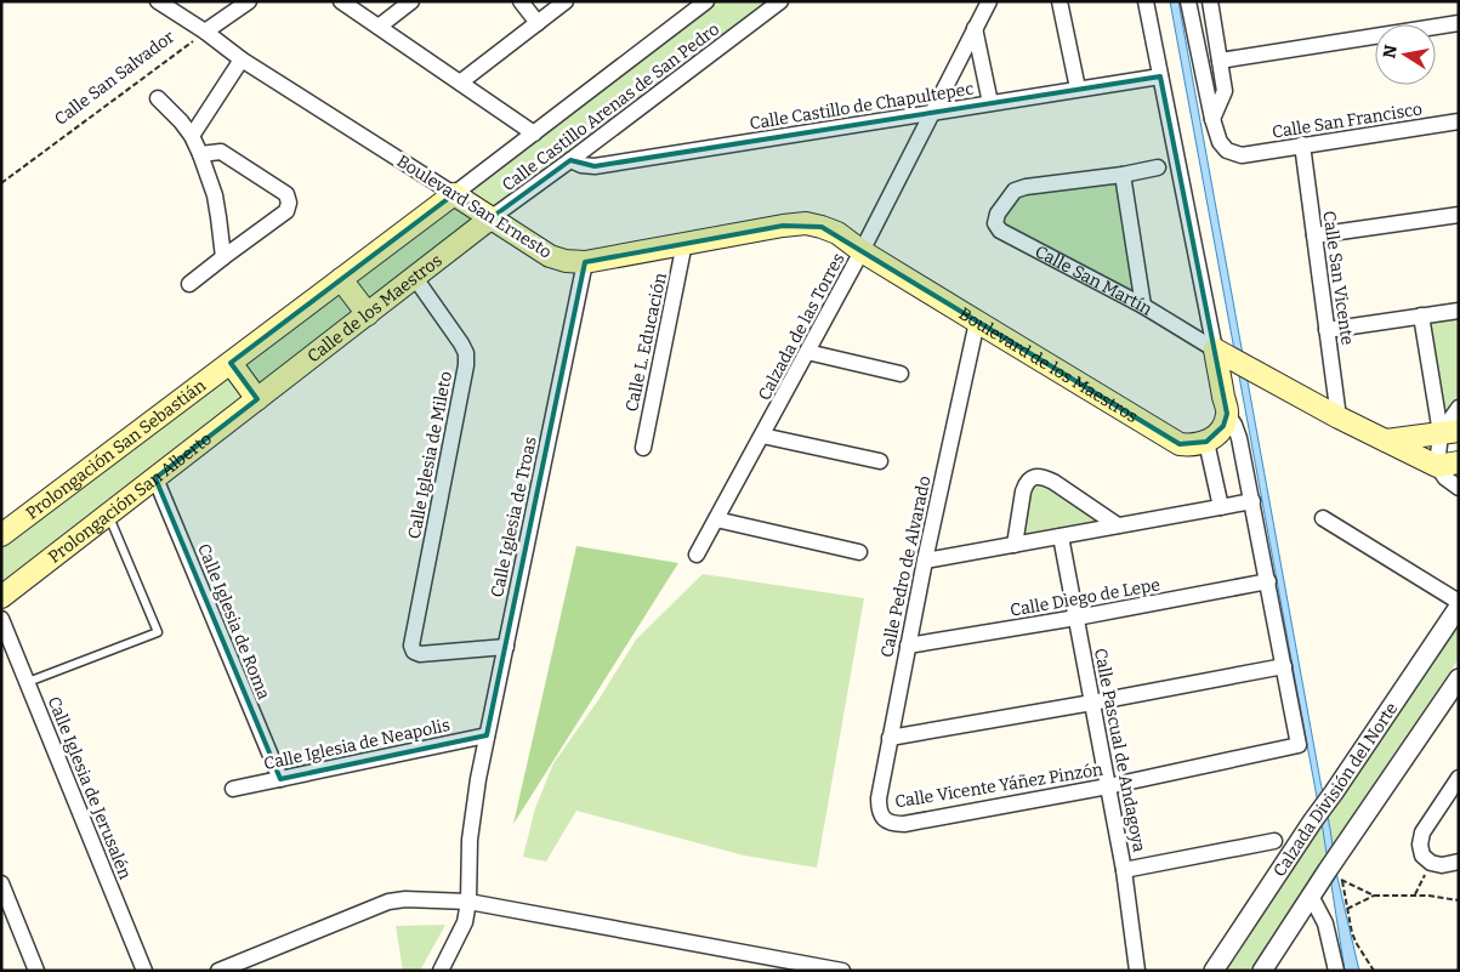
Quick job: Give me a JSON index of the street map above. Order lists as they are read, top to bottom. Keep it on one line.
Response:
{"streets":{"main road":["Boulevard San Ernesto","Calle de los Maestros","Boulevard de los Maestros","Prolongación San Sebastián","Prolongación San Alberto"],"street":["Calle Castillo de Chapultepec","Calle Castillo Arenas de San Pedro","Calle San Francisco","Calle San Martín","Calle San Vicente","Calzada de las Torres","Calle L. Educación","Calle Iglesia de Mileto","Calle Iglesia de Troas","Calle Pedro de Alvarado","Calle Diego de Lepe","Calle Iglesia de Roma","Calle Iglesia de Neapolis","Calle Pascual de Andagoya","Calle Vicente Yáñez Pinzón","Calle Iglesia de Jerusalén","Calzada División del Norte"],"path":["Calle San Salvador"]},"crossings":[["Calle San Salvador","Boulevard San Ernesto"],["Calle Castillo de Chapultepec","Calle Castillo Arenas de San Pedro"],["Calle Castillo de Chapultepec","Calzada de las Torres"],["Calle Castillo Arenas de San Pedro","Boulevard San Ernesto"],["Calle Castillo Arenas de San Pedro","Calle de los Maestros"],["Calle San Francisco","Calle San Vicente"],["Boulevard San Ernesto","Calle de los Maestros"],["Boulevard San Ernesto","Calzada de las Torres"],["Boulevard San Ernesto","Calle L. Educación"],["Boulevard San Ernesto","Boulevard de los Maestros"],["Boulevard San Ernesto","Calle Iglesia de Troas"],["Calle de los Maestros","Calle Iglesia de Mileto"],["Calle de los Maestros","Prolongación San Alberto"],["Calzada de las Torres","Boulevard de los Maestros"],["Boulevard de los Maestros","Calle Pedro de Alvarado"],["Calle Iglesia de Mileto","Calle Iglesia de Troas"],["Prolongación San Alberto","Calle Iglesia de Roma"],["Calle Iglesia de Troas","Calle Iglesia de Neapolis"],["Calle Pedro de Alvarado","Calle Diego de Lepe"],["Calle Pedro de Alvarado","Calle Vicente Yáñez Pinzón"],["Calle Diego de Lepe","Calle Pascual de Andagoya"],["Calle Iglesia de Roma","Calle Iglesia de Neapolis"],["Calle Pascual de Andagoya","Calle Vicente Yáñez Pinzón"]],"north":"left"}
